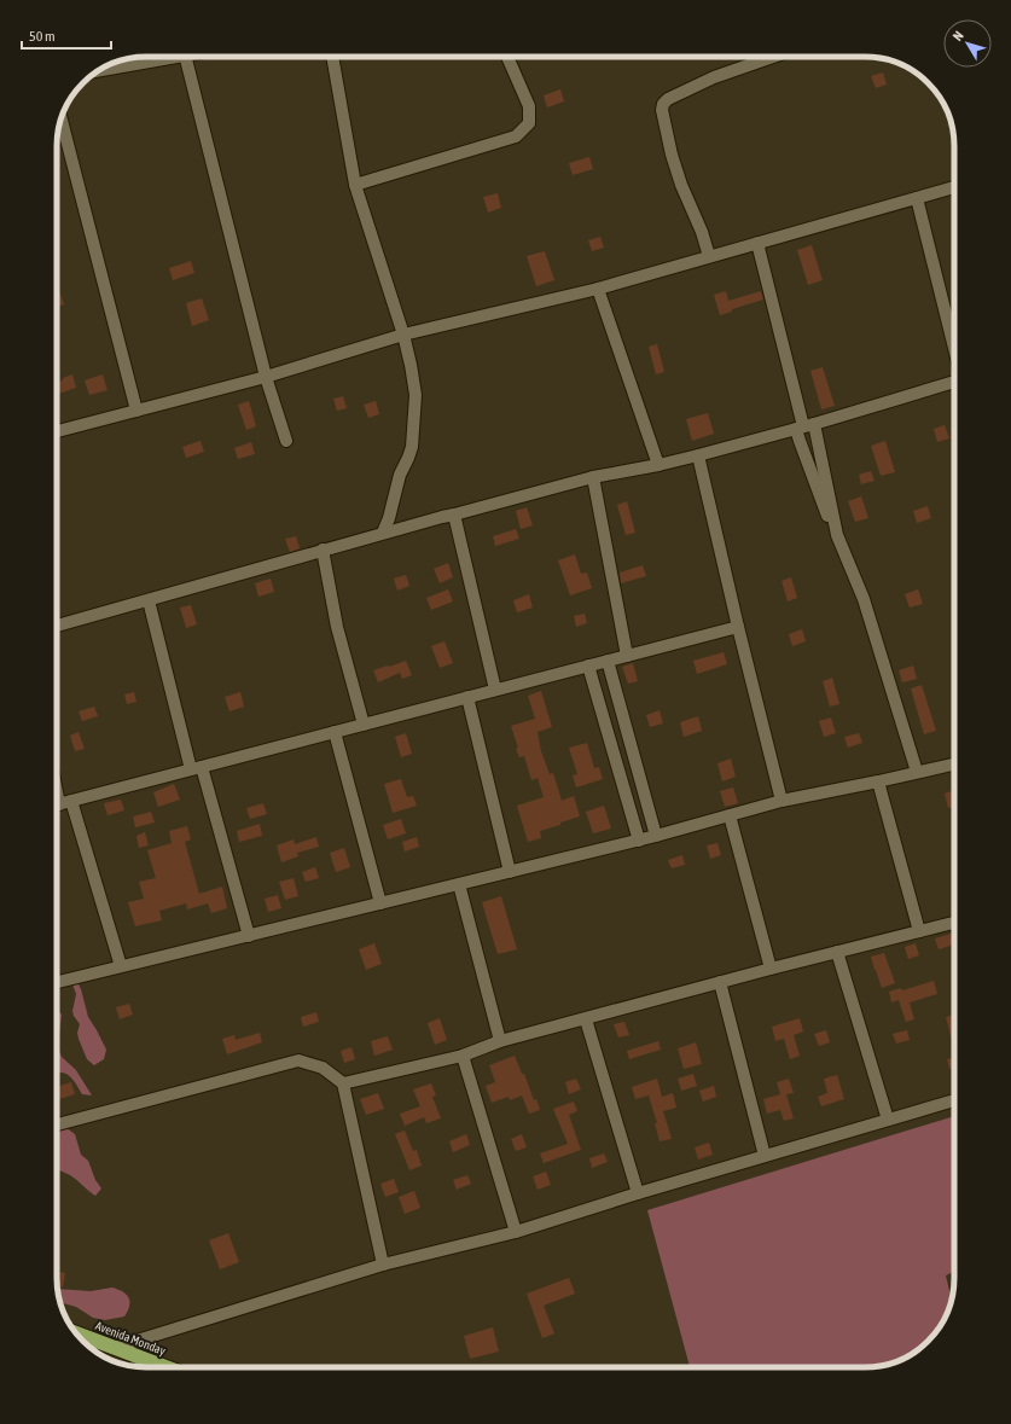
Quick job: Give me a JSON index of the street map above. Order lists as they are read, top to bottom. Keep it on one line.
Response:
{"streets":{"highway":["Avenida Monday"]},"scale_bar":"50 m","north":"top left"}
